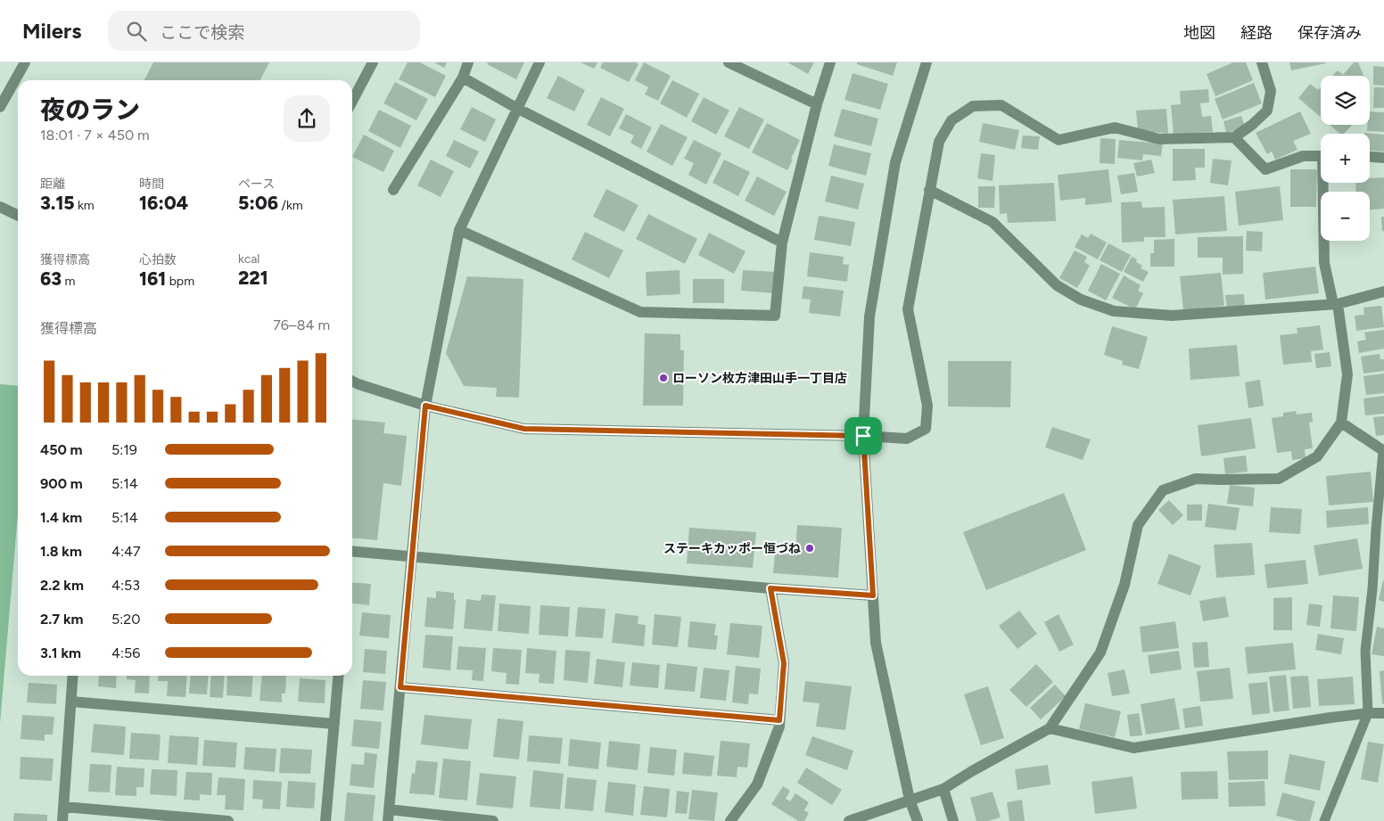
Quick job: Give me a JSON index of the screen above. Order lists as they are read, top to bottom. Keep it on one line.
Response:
{"places":["ローソン枚方津田山手一丁目店","ステーキカッポー恒づね"],"page":{"header":"Milers","search":"ここで検索","nav":["地図","経路","保存済み"],"map_buttons":["+","−"],"heading":["夜のラン","18:01 · 7 × 450 m"],"stats":[["距離","3.15 km"],["時間","16:04"],["ペース","5:06 /km"],["獲得標高","63 m"],["心拍数","161 bpm"],["kcal","221"]],"chart":["獲得標高","76–84 m"],"list":[{"name":"450 m","note":"5:19"},{"name":"900 m","note":"5:14"},{"name":"1.4 km","note":"5:14"},{"name":"1.8 km","note":"4:47"},{"name":"2.2 km","note":"4:53"},{"name":"2.7 km","note":"5:20"},{"name":"3.1 km","note":"4:56"}]}}
